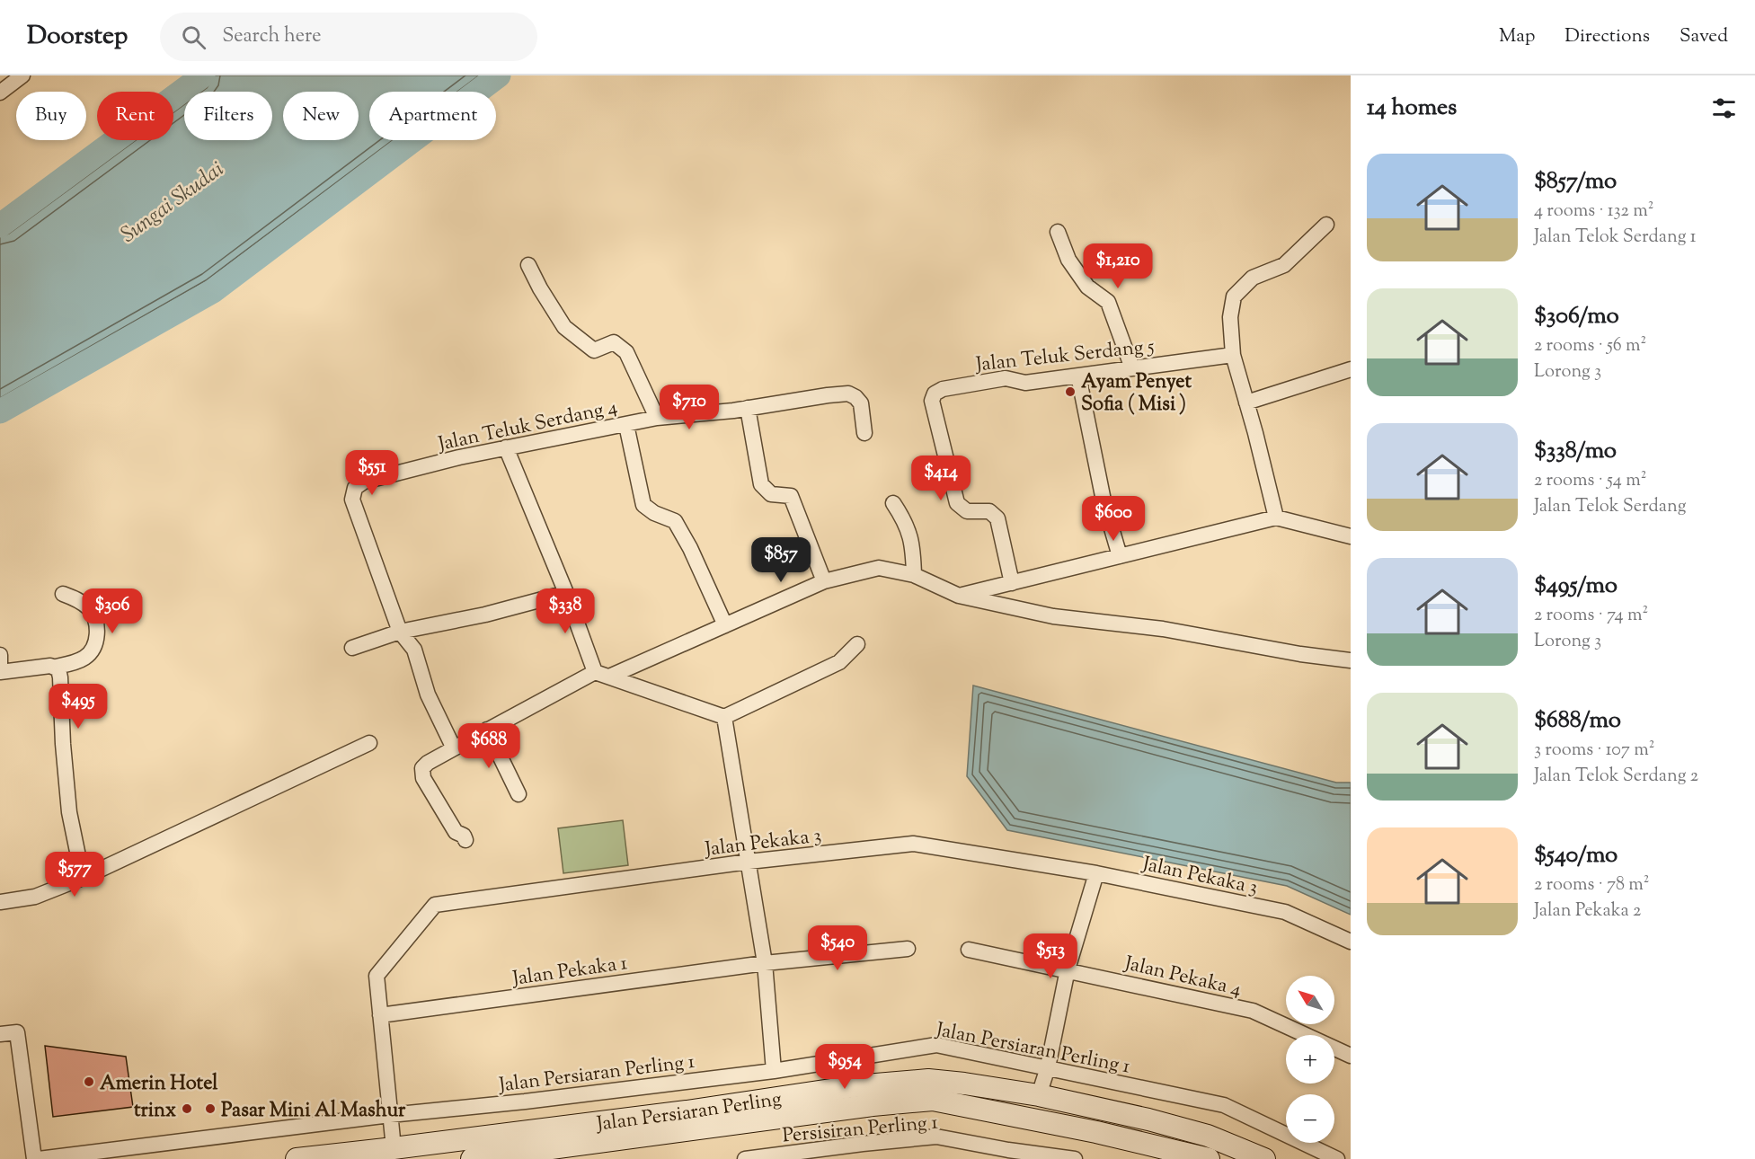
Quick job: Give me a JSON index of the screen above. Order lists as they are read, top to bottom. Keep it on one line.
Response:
{"streets":{"main road":["Jalan Persiaran Perling"],"street":["Jalan Teluk Serdang 5","Jalan Teluk Serdang 4","Jalan Pekaka 3","Jalan Pekaka 1","Jalan Pekaka 4","Jalan Persiaran Perling 1","Persisiran Perling 1"]},"crossings":[["Jalan Pekaka 3","Jalan Pekaka 1"],["Jalan Pekaka 3","Jalan Persiaran Perling 1"],["Jalan Pekaka 3","Jalan Persiaran Perling"]],"water":["Sungai Skudai"],"places":["Ayam Penyet Sofia ( Misi )","Amerin Hotel","trinx","Pasar Mini Al Mashur"],"north":"top left","page":{"header":"Doorstep","search":"Search here","nav":["Map","Directions","Saved"],"heading":"14 homes","chip":["Buy","Rent","Filters","New","Apartment"],"list":[{"name":"$857/mo","note":"4 rooms · 132 m² · Jalan Telok Serdang 1"},{"name":"$306/mo","note":"2 rooms · 56 m² · Lorong 3"},{"name":"$338/mo","note":"2 rooms · 54 m² · Jalan Telok Serdang"},{"name":"$495/mo","note":"2 rooms · 74 m² · Lorong 3"},{"name":"$688/mo","note":"3 rooms · 107 m² · Jalan Telok Serdang 2"},{"name":"$540/mo","note":"2 rooms · 78 m² · Jalan Pekaka 2"}],"price":["$1,210","$710","$551","$414","$600","$857","$306","$338","$495","$688","$577","$540","$513","$954"],"map_buttons":["+","−"]}}
